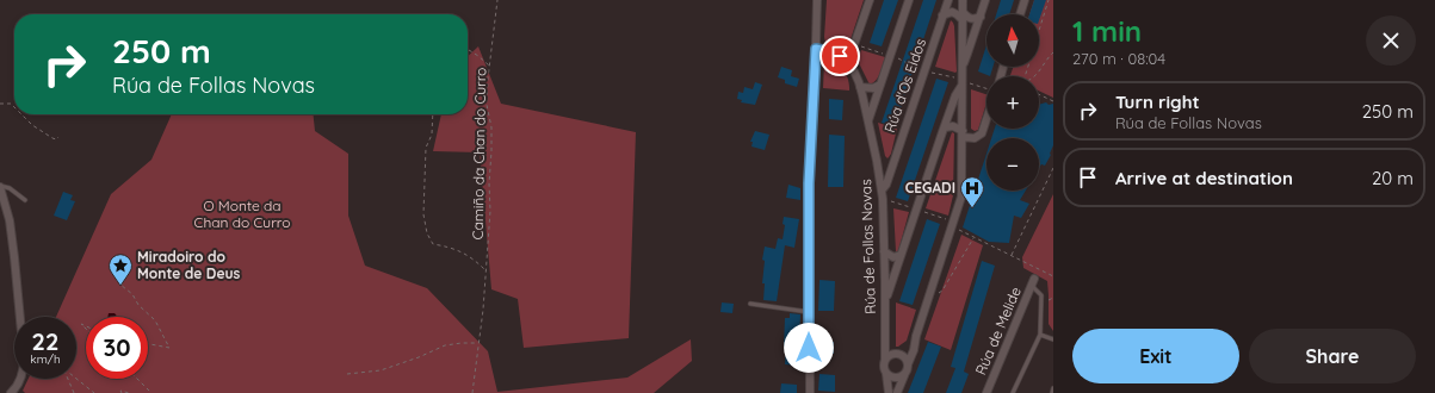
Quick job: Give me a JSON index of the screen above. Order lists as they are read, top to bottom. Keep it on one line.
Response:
{"streets":{"street":["Rúa d'Os Eidos","Rúa de Follas Novas","Rúa de Melide"],"path":["Camiño da Chan do Curro"]},"crossings":[["Rúa d'Os Eidos","Rúa de Follas Novas"]],"parks":["O Monte da Chan do Curro"],"places":{"hospital":["CEGADI"],"place":["Miradoiro do Monte de Deus"]},"north":"top","page":{"heading":["1 min","270 m · 08:04"],"map_buttons":["+","−"],"turn":["250 m","Rúa de Follas Novas"],"list":[{"name":"Turn right","note":"Rúa de Follas Novas","value":"250 m"},{"name":"Arrive at destination","value":"20 m"}],"speed":"22 km/h","limit":"30","buttons":["Exit","Share"]}}
